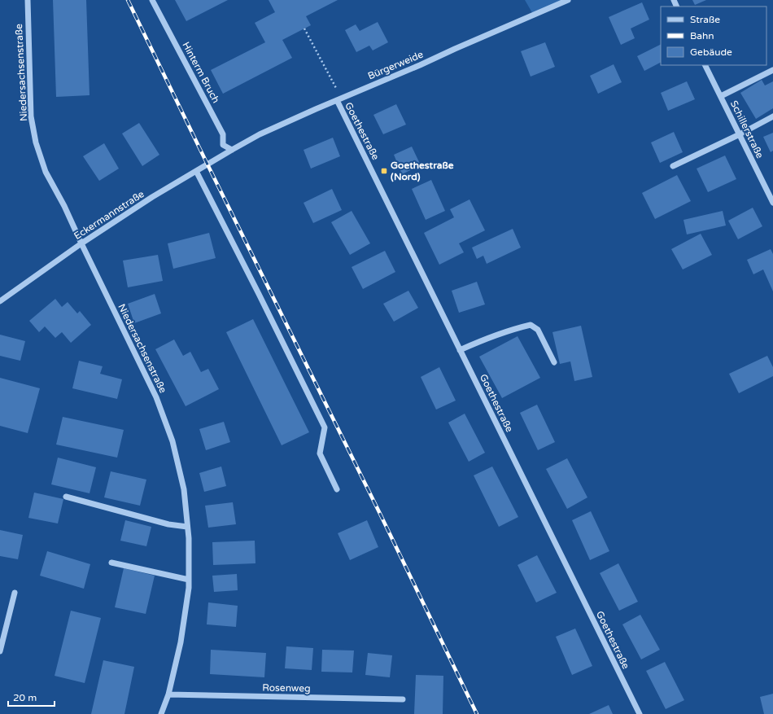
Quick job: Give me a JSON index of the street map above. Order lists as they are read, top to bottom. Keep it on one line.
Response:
{"streets":{"street":["Bürgerweide","Niedersachsenstraße","Hinterm Bruch","Schillerstraße","Goethestraße","Eckermannstraße","Rosenweg"]},"crossings":[["Bürgerweide","Hinterm Bruch"],["Bürgerweide","Goethestraße"],["Bürgerweide","Eckermannstraße"],["Niedersachsenstraße","Eckermannstraße"],["Niedersachsenstraße","Rosenweg"],["Hinterm Bruch","Eckermannstraße"]],"places":{"transit":["Goethestraße (Nord)"]},"legend":["Straße","Bahn","Gebäude"],"scale_bar":"20 m"}
